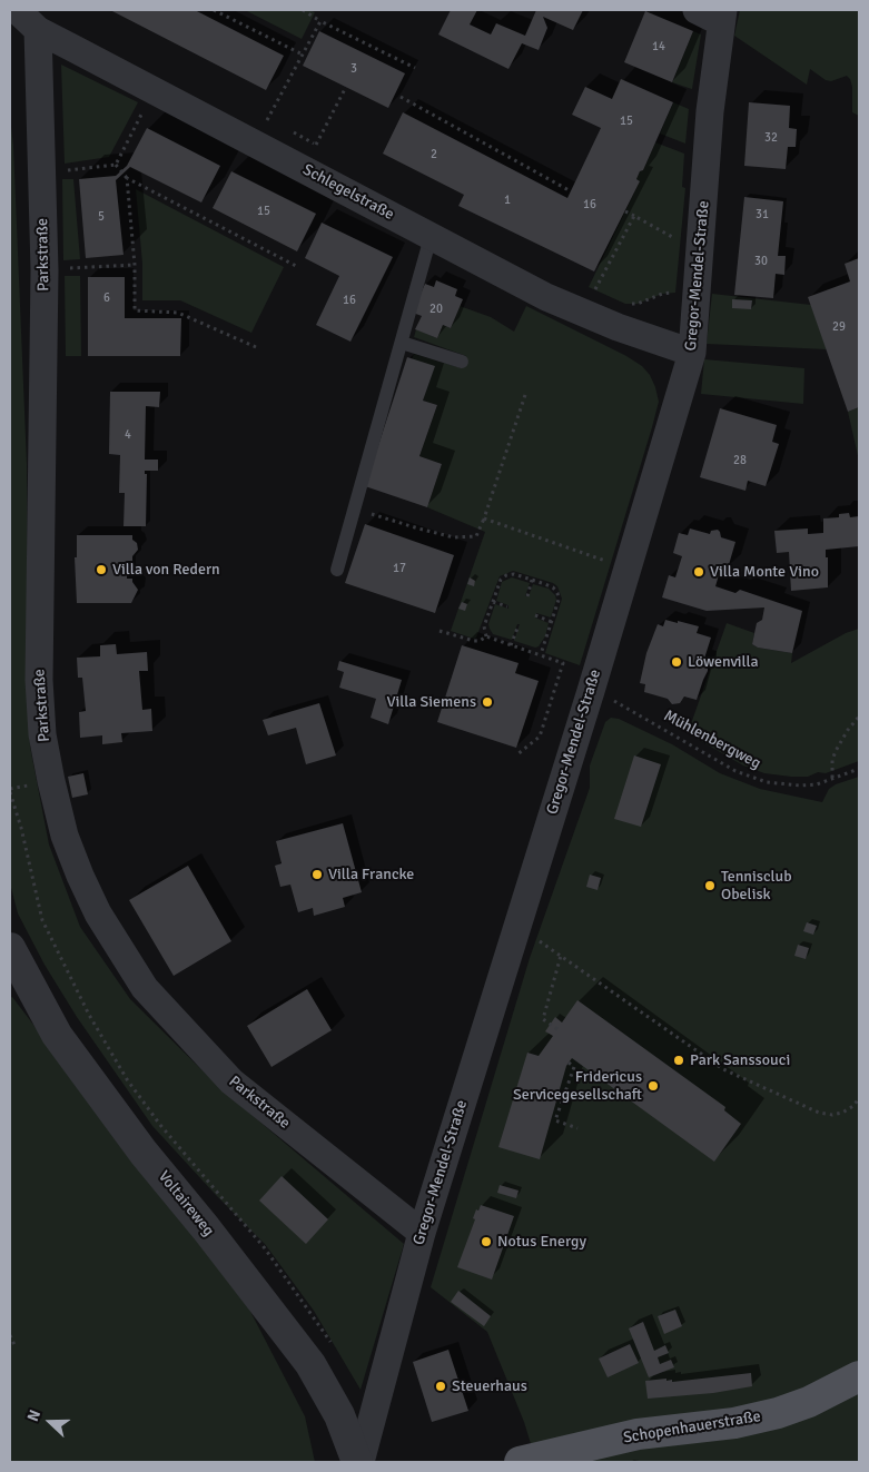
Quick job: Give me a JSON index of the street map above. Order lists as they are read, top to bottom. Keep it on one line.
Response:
{"streets":{"main road":["Schopenhauerstraße"],"street":["Schlegelstraße","Parkstraße","Gregor-Mendel-Straße","Voltaireweg"],"path":["Mühlenbergweg"]},"crossings":[["Schlegelstraße","Parkstraße"],["Schlegelstraße","Gregor-Mendel-Straße"],["Parkstraße","Gregor-Mendel-Straße"],["Gregor-Mendel-Straße","Mühlenbergweg"],["Gregor-Mendel-Straße","Voltaireweg"]],"places":["Villa von Redern","Villa Monte Vino","Löwenvilla","Villa Siemens","Villa Francke","Tennisclub Obelisk","Park Sanssouci","Fridericus Servicegesellschaft","Notus Energy","Steuerhaus"],"house_numbers":["14","3","15","32","2","1","16","15","31","5","30","6","16","20","29","4","28","17"],"north":"left"}
